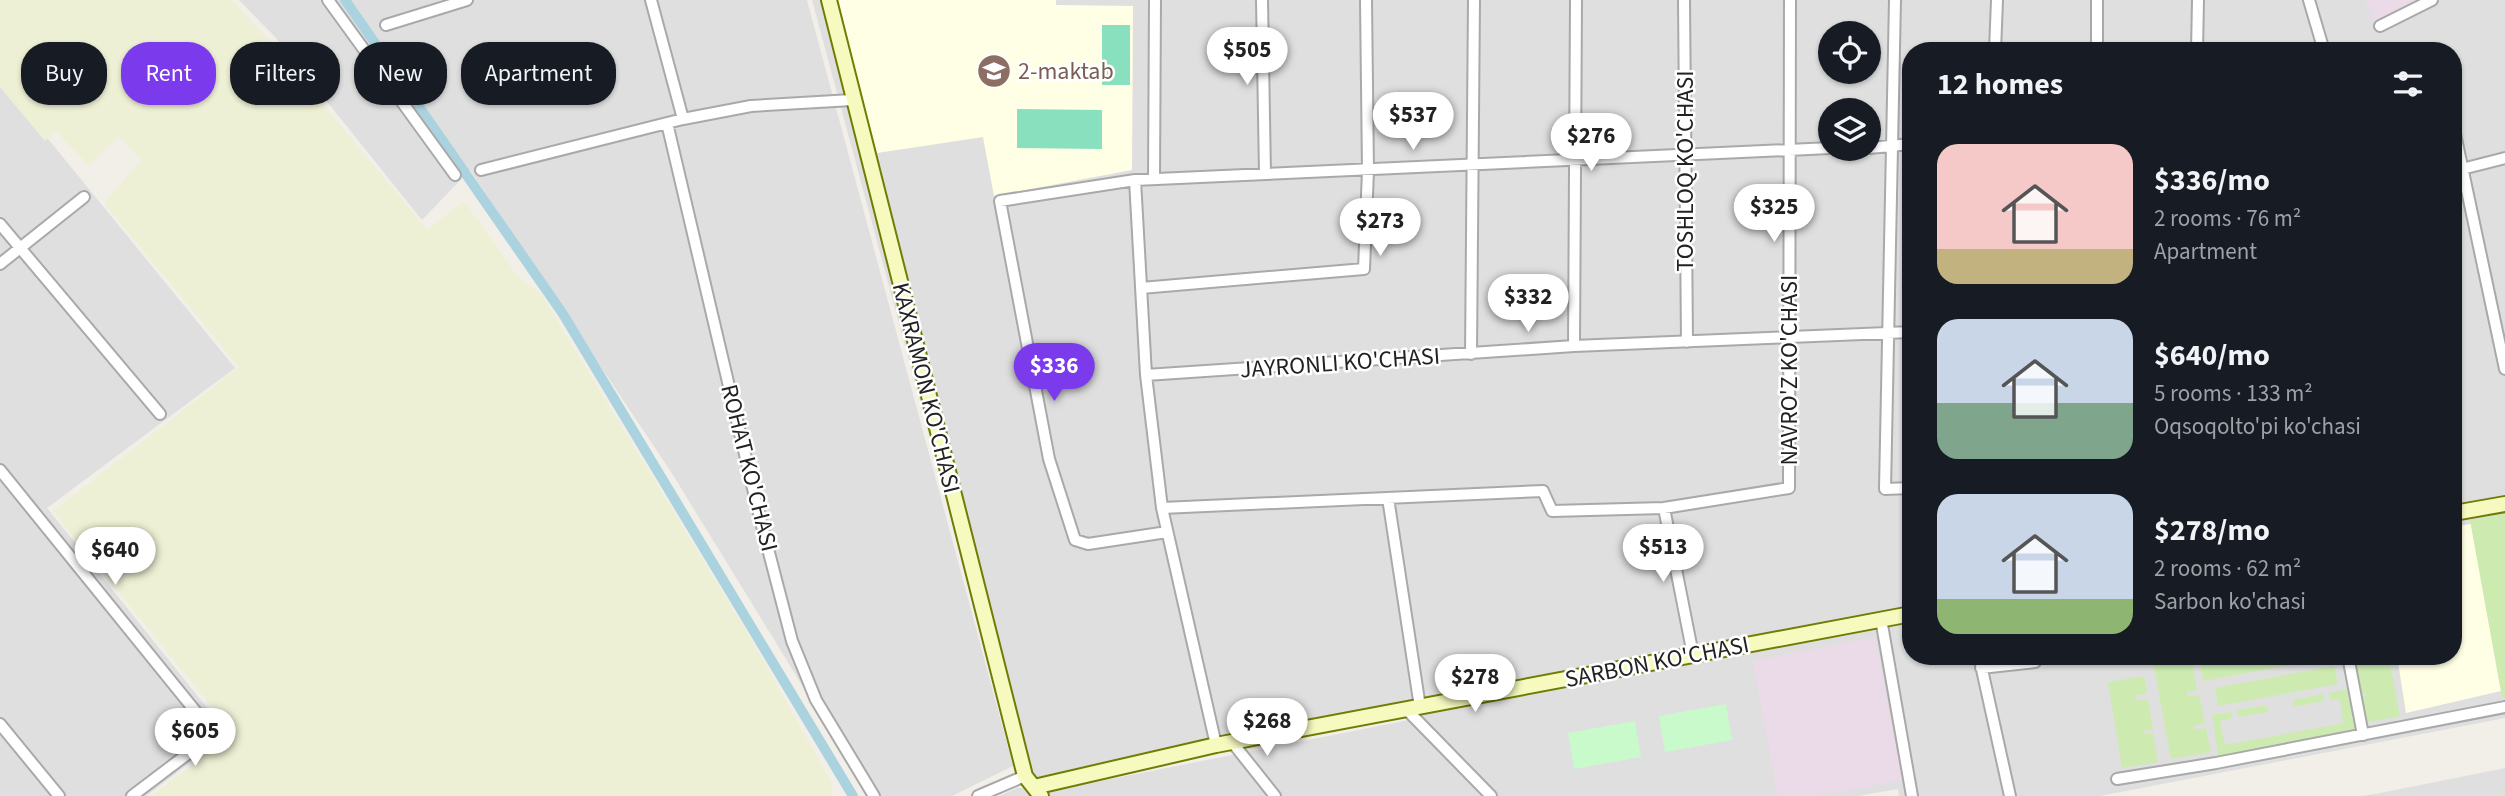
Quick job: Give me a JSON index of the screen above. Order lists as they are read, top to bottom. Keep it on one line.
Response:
{"streets":{"street":["TOSHLOQ KO'CHASI","JAYRONLI KO'CHASI","NAVRO'Z KO'CHASI","KAXRAMON KO'CHASI","ROHAT KO'CHASI","SARBON KO'CHASI"]},"crossings":[["TOSHLOQ KO'CHASI","JAYRONLI KO'CHASI"],["JAYRONLI KO'CHASI","NAVRO'Z KO'CHASI"],["KAXRAMON KO'CHASI","SARBON KO'CHASI"]],"places":{"school or university":["2-maktab"]},"page":{"price":["$505","$537","$276","$325","$273","$332","$336","$513","$640","$278","$268","$605"],"chip":["Buy","Rent","Filters","New","Apartment"],"heading":"12 homes","list":[{"name":"$336/mo","note":"2 rooms · 76 m² · Apartment"},{"name":"$640/mo","note":"5 rooms · 133 m² · Oqsoqolto'pi ko'chasi"},{"name":"$278/mo","note":"2 rooms · 62 m² · Sarbon ko'chasi"}]}}
